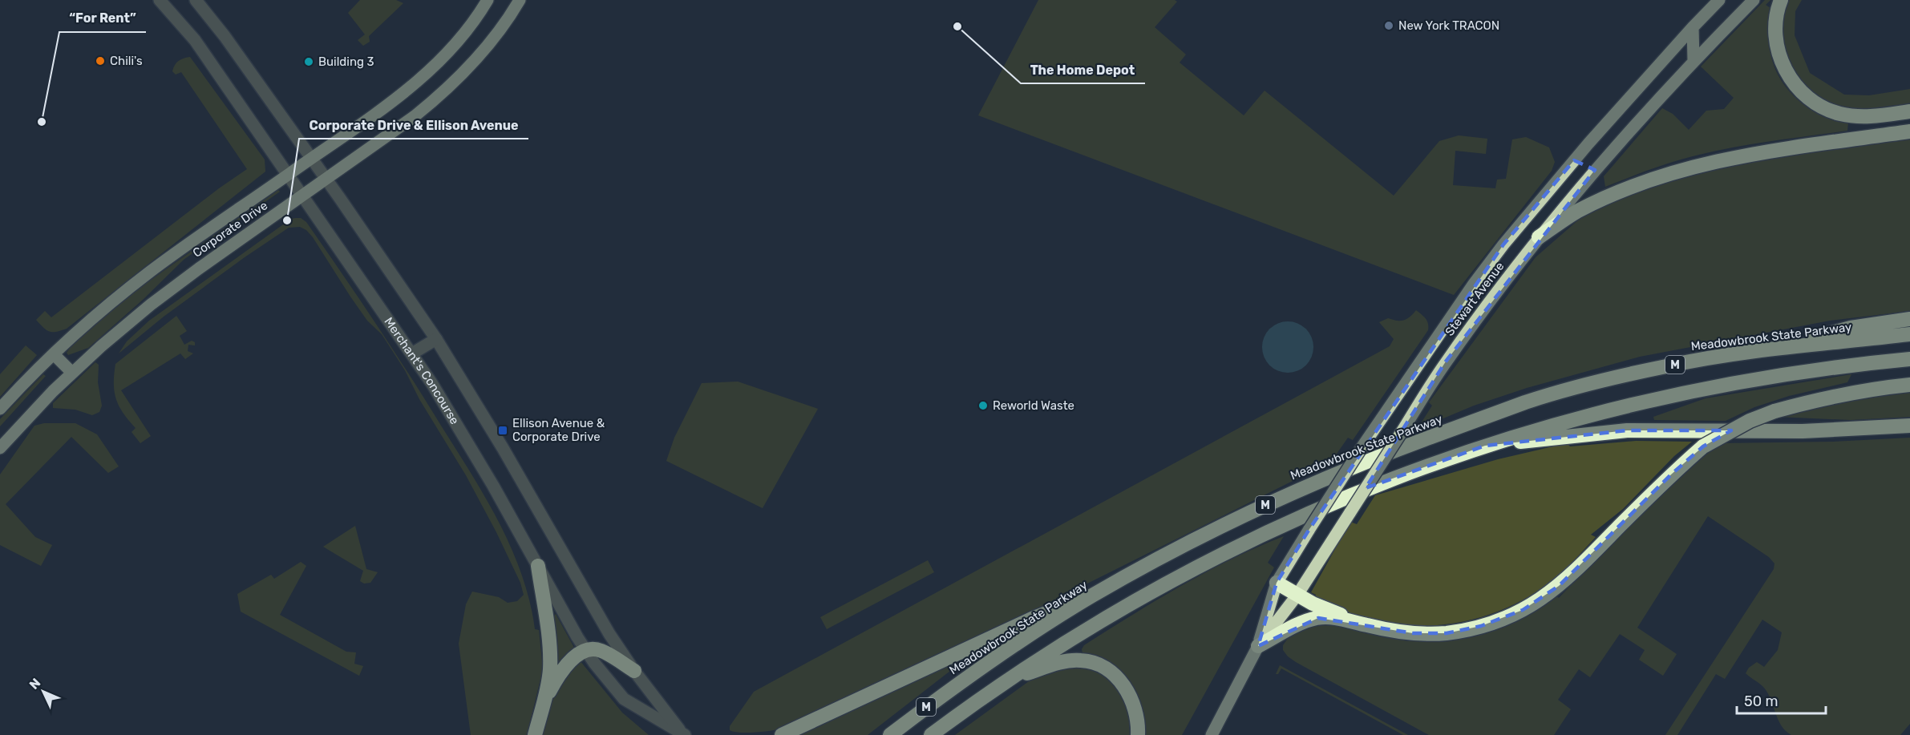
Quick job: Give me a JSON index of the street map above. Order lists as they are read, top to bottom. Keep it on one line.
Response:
{"streets":{"highway":["Meadowbrook State Parkway","M"],"main road":["Corporate Drive","Stewart Avenue"],"street":["Merchant's Concourse"]},"crossings":[["Corporate Drive","Merchant's Concourse"]],"places":{"other":["New York TRACON","The Home Depot","Chili's","Building 3","“For Rent”","Corporate Drive & Ellison Avenue","Reworld Waste"],"transit":["Ellison Avenue & Corporate Drive"]},"scale_bar":"50 m","north":"top left"}
